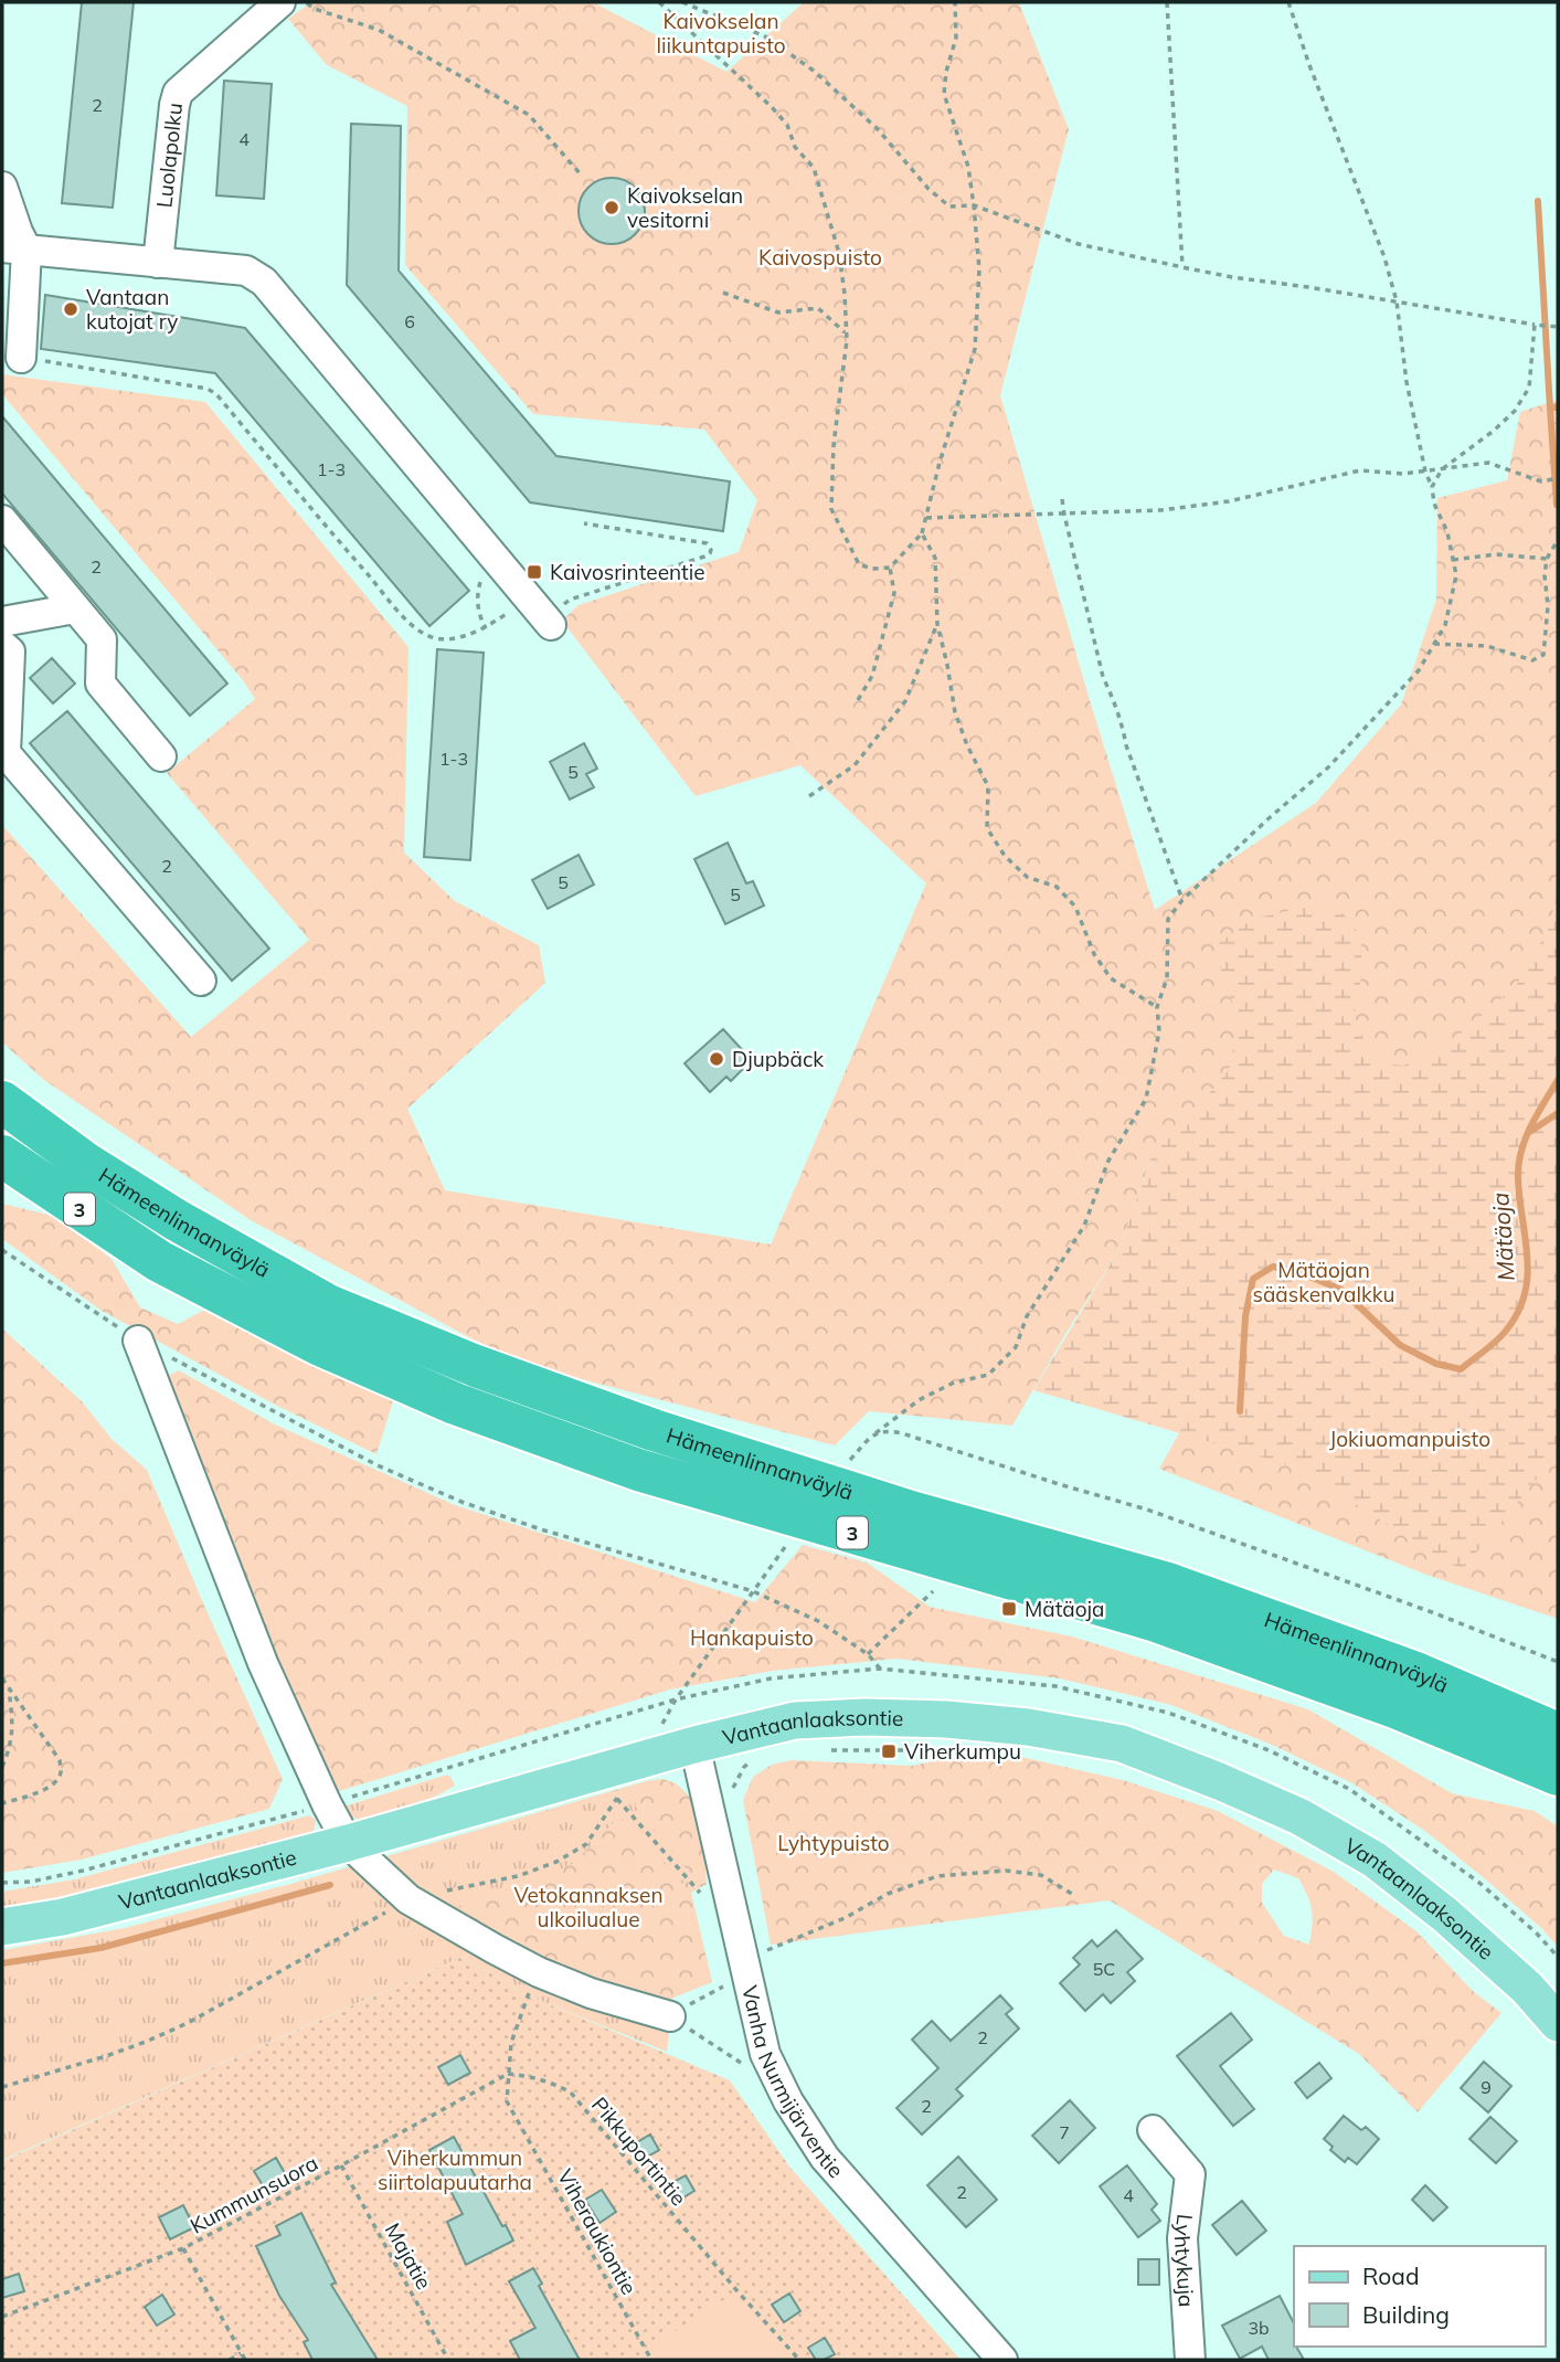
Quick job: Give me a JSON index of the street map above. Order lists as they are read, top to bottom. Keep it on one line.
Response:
{"streets":{"highway":["3","Hämeenlinnanväylä"],"main road":["Vantaanlaaksontie"],"street":["Luolapolku","Vanha Nurmijärventie","Lyhtykuja"],"path":["Pikkuportintie","Kummunsuora","Viheraukiontie","Majatie"]},"crossings":[["Vantaanlaaksontie","Vanha Nurmijärventie"],["Pikkuportintie","Kummunsuora"],["Pikkuportintie","Viheraukiontie"],["Kummunsuora","Viheraukiontie"],["Kummunsuora","Majatie"]],"water":["Mätäoja"],"parks":["Kaivokselan liikuntapuisto","Kaivospuisto","Mätäojan sääskenvalkku","Jokiuomanpuisto","Hankapuisto","Lyhtypuisto","Vetokannaksen ulkoilualue","Viherkummun siirtolapuutarha"],"places":{"other":["Kaivokselan vesitorni","Vantaan kutojat ry","Djupbäck"],"transit":["Kaivosrinteentie","Mätäoja","Viherkumpu"]},"house_numbers":["2","4","6","1-3","2","1-3","5","2","5","5","5C","2","9","2","7","2","4","3b"],"legend":["Road","Building"]}
